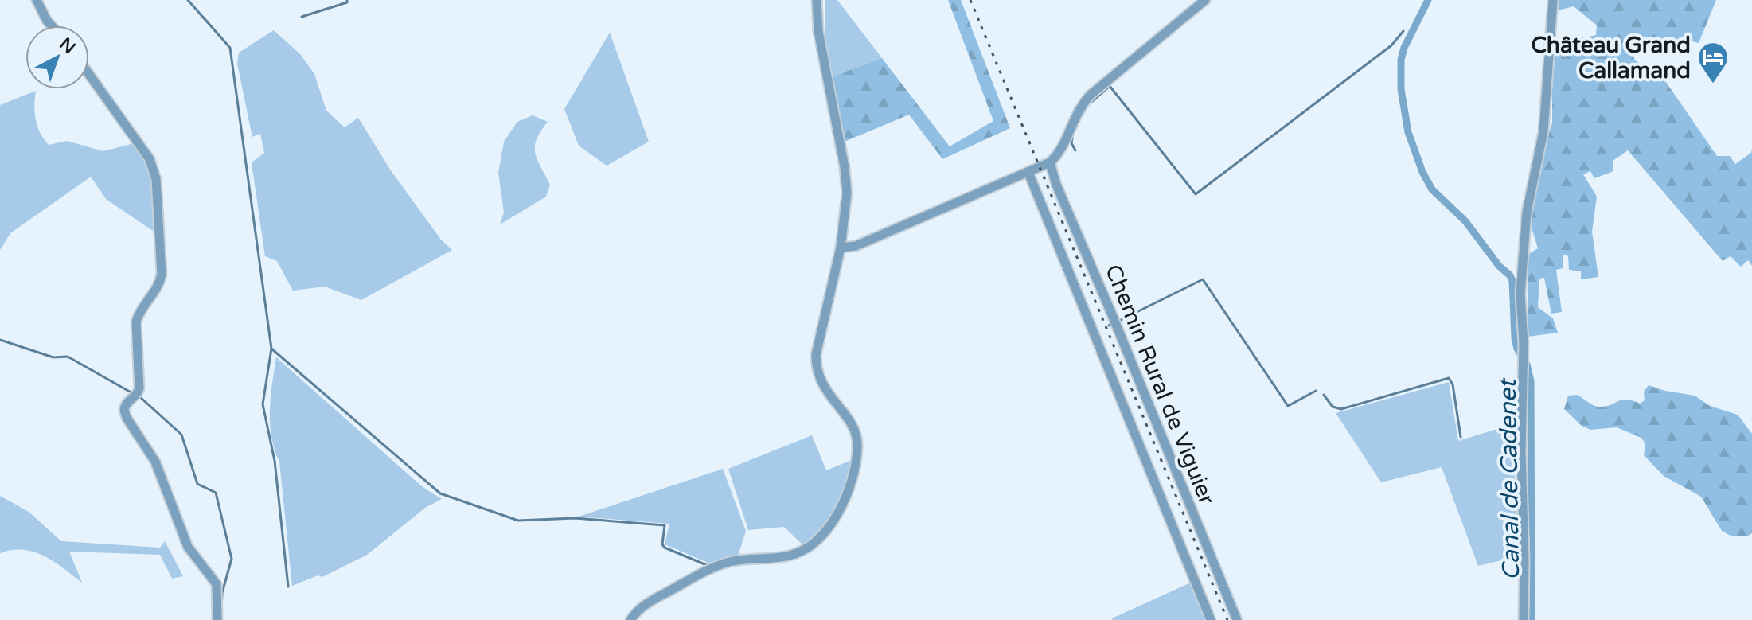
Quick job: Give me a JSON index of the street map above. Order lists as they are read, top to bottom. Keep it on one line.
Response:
{"streets":{"street":["Chemin Rural de Viguier"]},"water":["Canal de Cadenet"],"places":{"hotel":["Château Grand Callamand"]},"north":"top right"}
